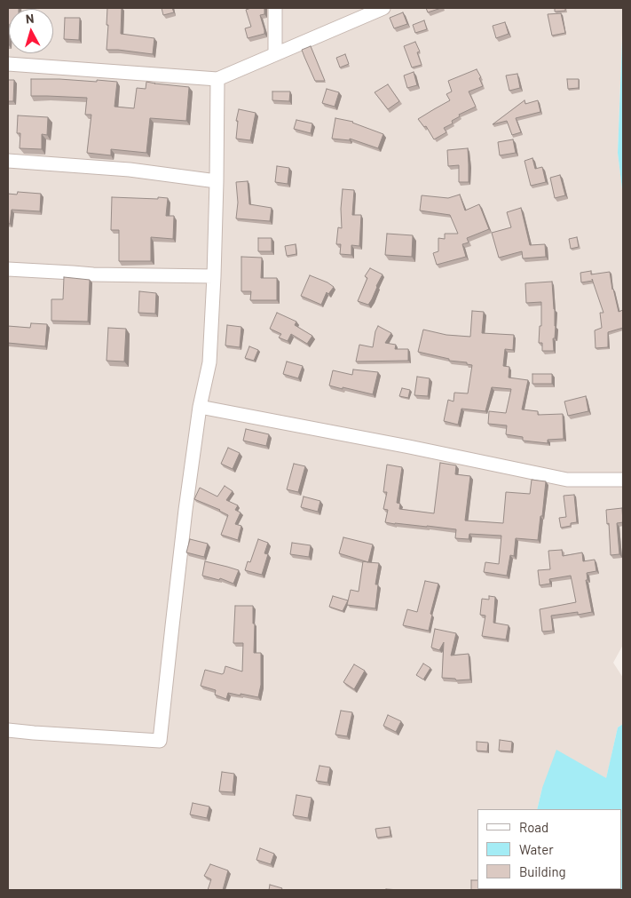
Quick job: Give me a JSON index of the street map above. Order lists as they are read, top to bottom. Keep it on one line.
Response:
{"legend":["Road","Water","Building"],"north":"top"}
